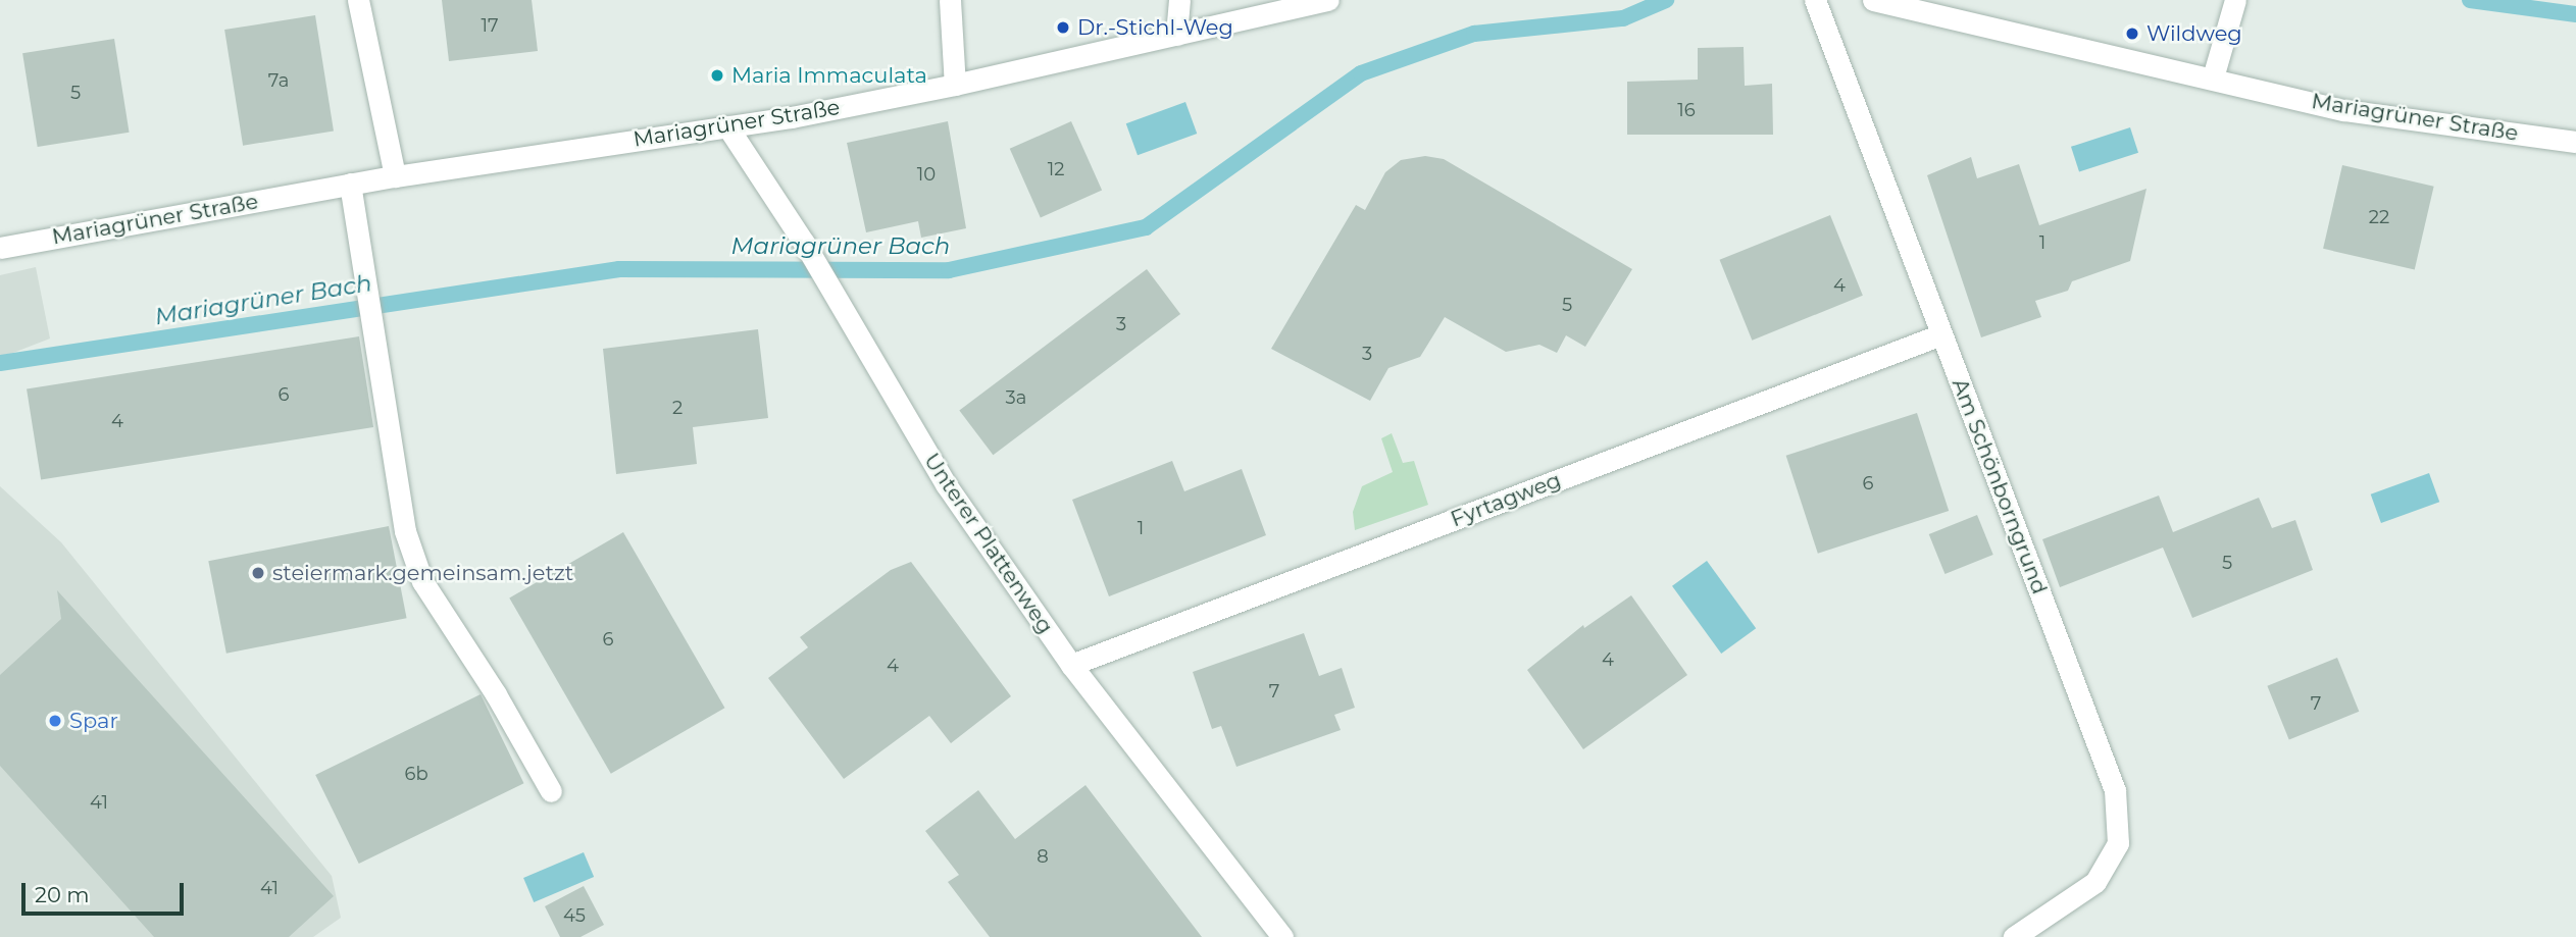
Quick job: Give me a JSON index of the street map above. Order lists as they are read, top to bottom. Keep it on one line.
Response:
{"streets":{"street":["Mariagrüner Straße","Am Schönborngrund","Fyrtagweg","Unterer Plattenweg"]},"crossings":[["Mariagrüner Straße","Unterer Plattenweg"],["Am Schönborngrund","Fyrtagweg"],["Fyrtagweg","Unterer Plattenweg"]],"water":["Mariagrüner Bach"],"places":["Dr.-Stichl-Weg","Wildweg","Maria Immaculata","steiermark.gemeinsam.jetzt","Spar"],"house_numbers":["17","7a","5","16","12","10","22","1","4","5","3","3","6","3a","2","4","6","1","5","6","4","4","7","7","6b","41","8","41","45"],"scale_bar":"20 m"}
